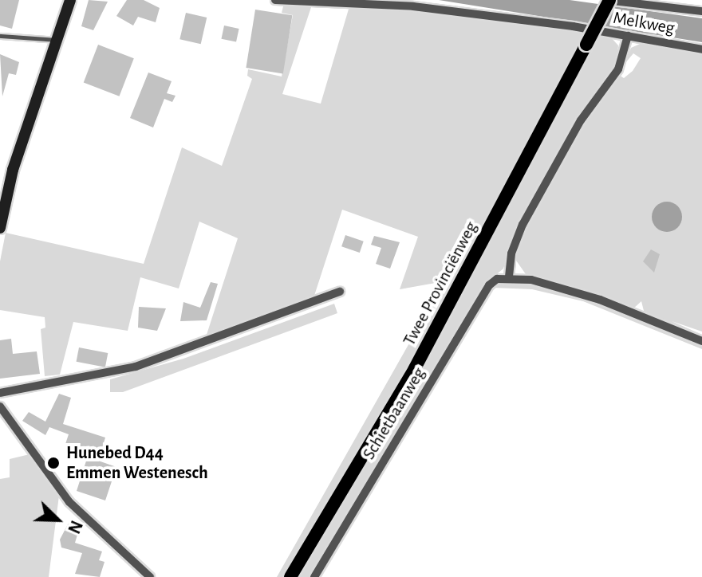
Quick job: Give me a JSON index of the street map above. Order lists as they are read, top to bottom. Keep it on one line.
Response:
{"streets":{"main road":["Twee Provinciënweg"],"street":["Melkweg","Schietbaanweg"]},"places":["Hunebed D44 Emmen Westenesch"],"north":"bottom right"}
